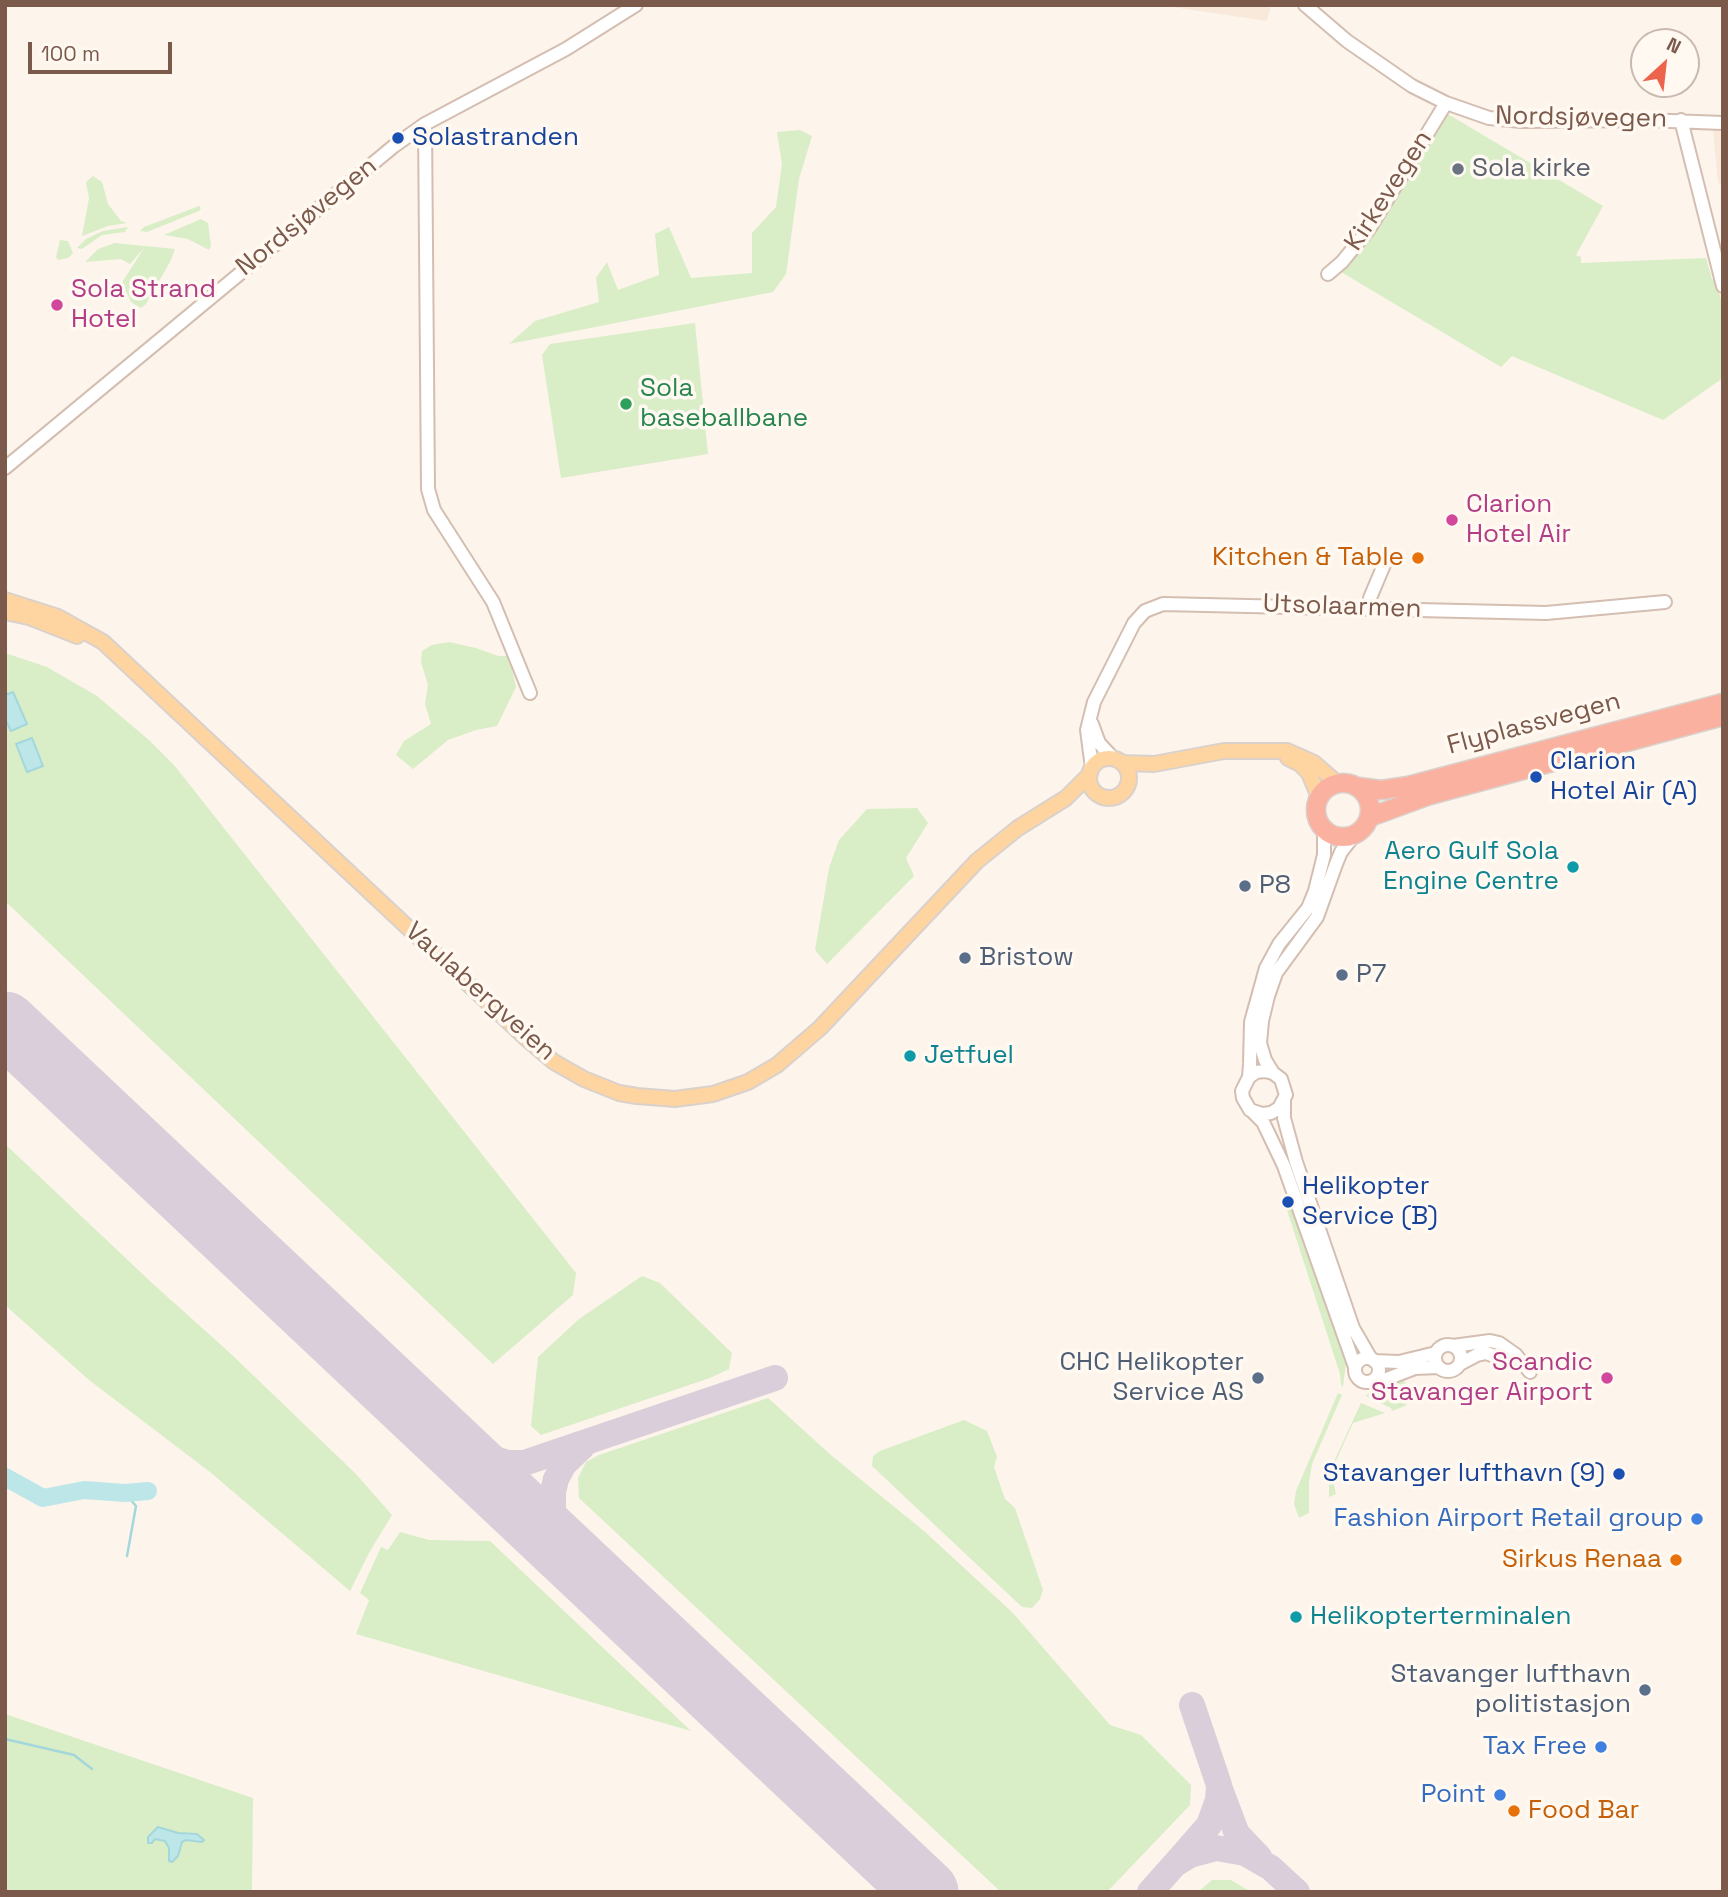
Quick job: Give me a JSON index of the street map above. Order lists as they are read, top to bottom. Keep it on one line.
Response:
{"streets":{"highway":["Flyplassvegen"],"main road":["Vaulabergveien"],"street":["Nordsjøvegen","Kirkevegen","Utsolaarmen"]},"crossings":[["Nordsjøvegen","Kirkevegen"],["Utsolaarmen","Vaulabergveien"]],"places":["Solastranden","Sola kirke","Sola Strand Hotel","Sola baseballbane","Clarion Hotel Air","Kitchen & Table","Clarion Hotel Air (A)","Aero Gulf Sola Engine Centre","P8","Bristow","P7","Jetfuel","Helikopter Service (B)","CHC Helikopter Service AS","Scandic Stavanger Airport","Stavanger lufthavn (9)","Fashion Airport Retail group","Sirkus Renaa","Helikopterterminalen","Stavanger lufthavn politistasjon","Tax Free","Point","Food Bar"],"scale_bar":"100 m","north":"top right"}
